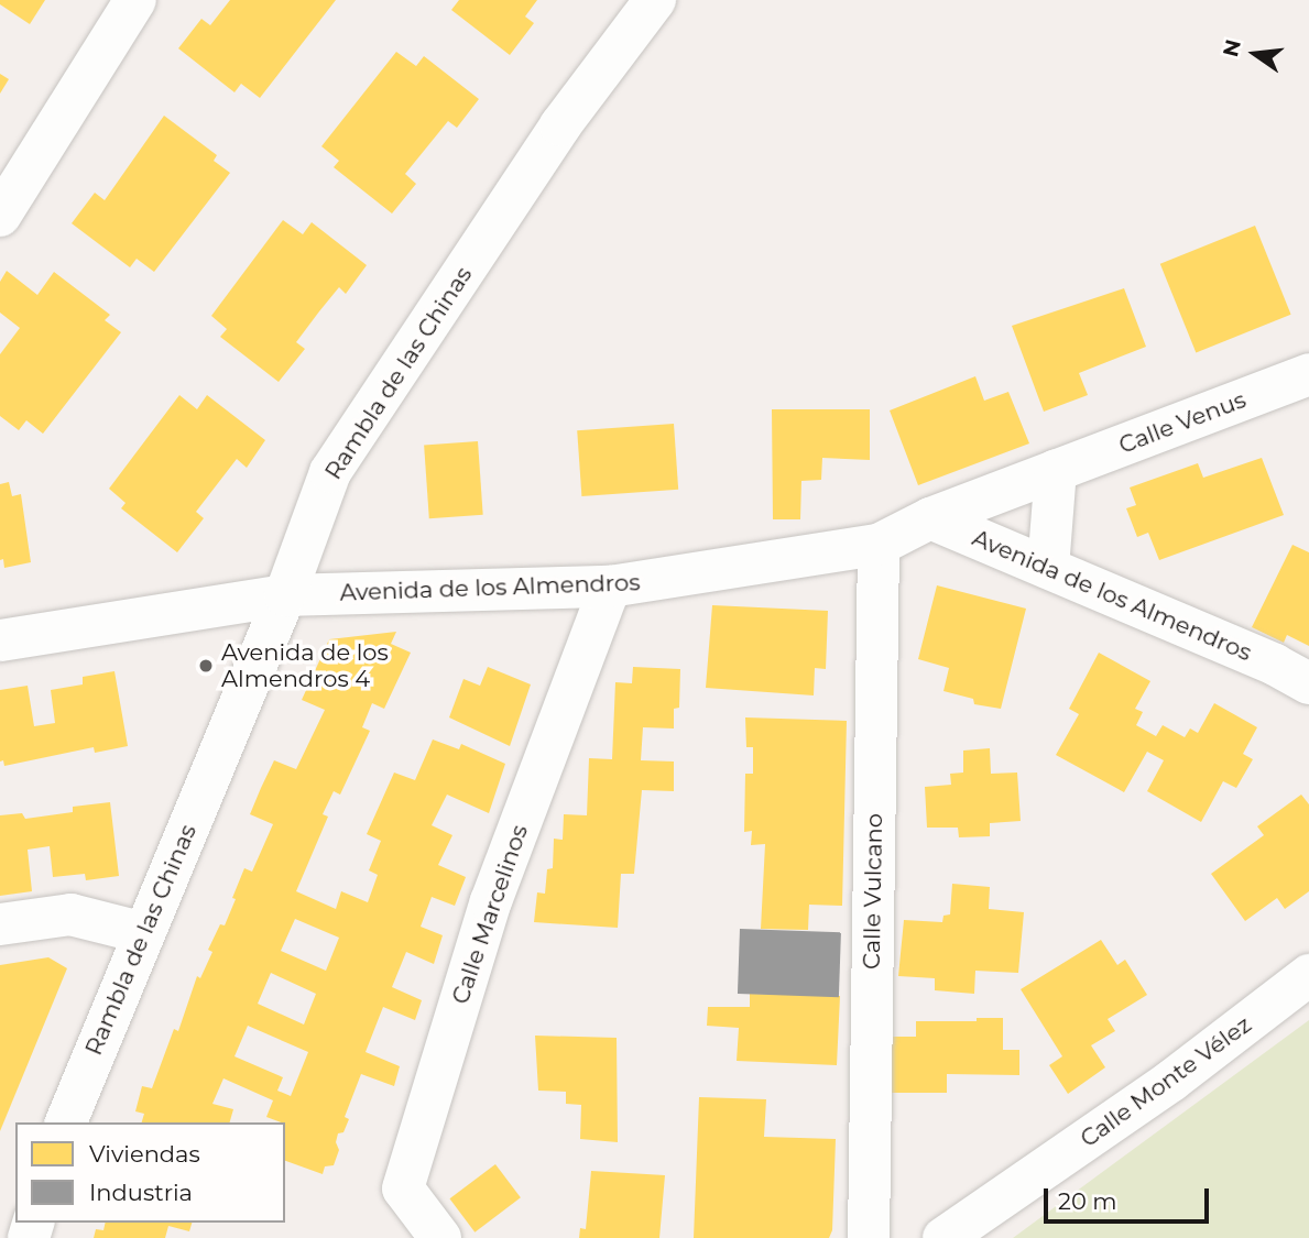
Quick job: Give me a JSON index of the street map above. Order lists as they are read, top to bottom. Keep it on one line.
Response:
{"streets":{"street":["Rambla de las Chinas","Calle Venus","Avenida de los Almendros","Calle Vulcano","Calle Marcelinos","Calle Monte Vélez"]},"crossings":[["Rambla de las Chinas","Avenida de los Almendros"],["Calle Venus","Avenida de los Almendros"],["Avenida de los Almendros","Calle Vulcano"],["Avenida de los Almendros","Calle Marcelinos"]],"places":["Avenida de los Almendros 4"],"legend":["Viviendas","Industria"],"scale_bar":"20 m","north":"left"}
